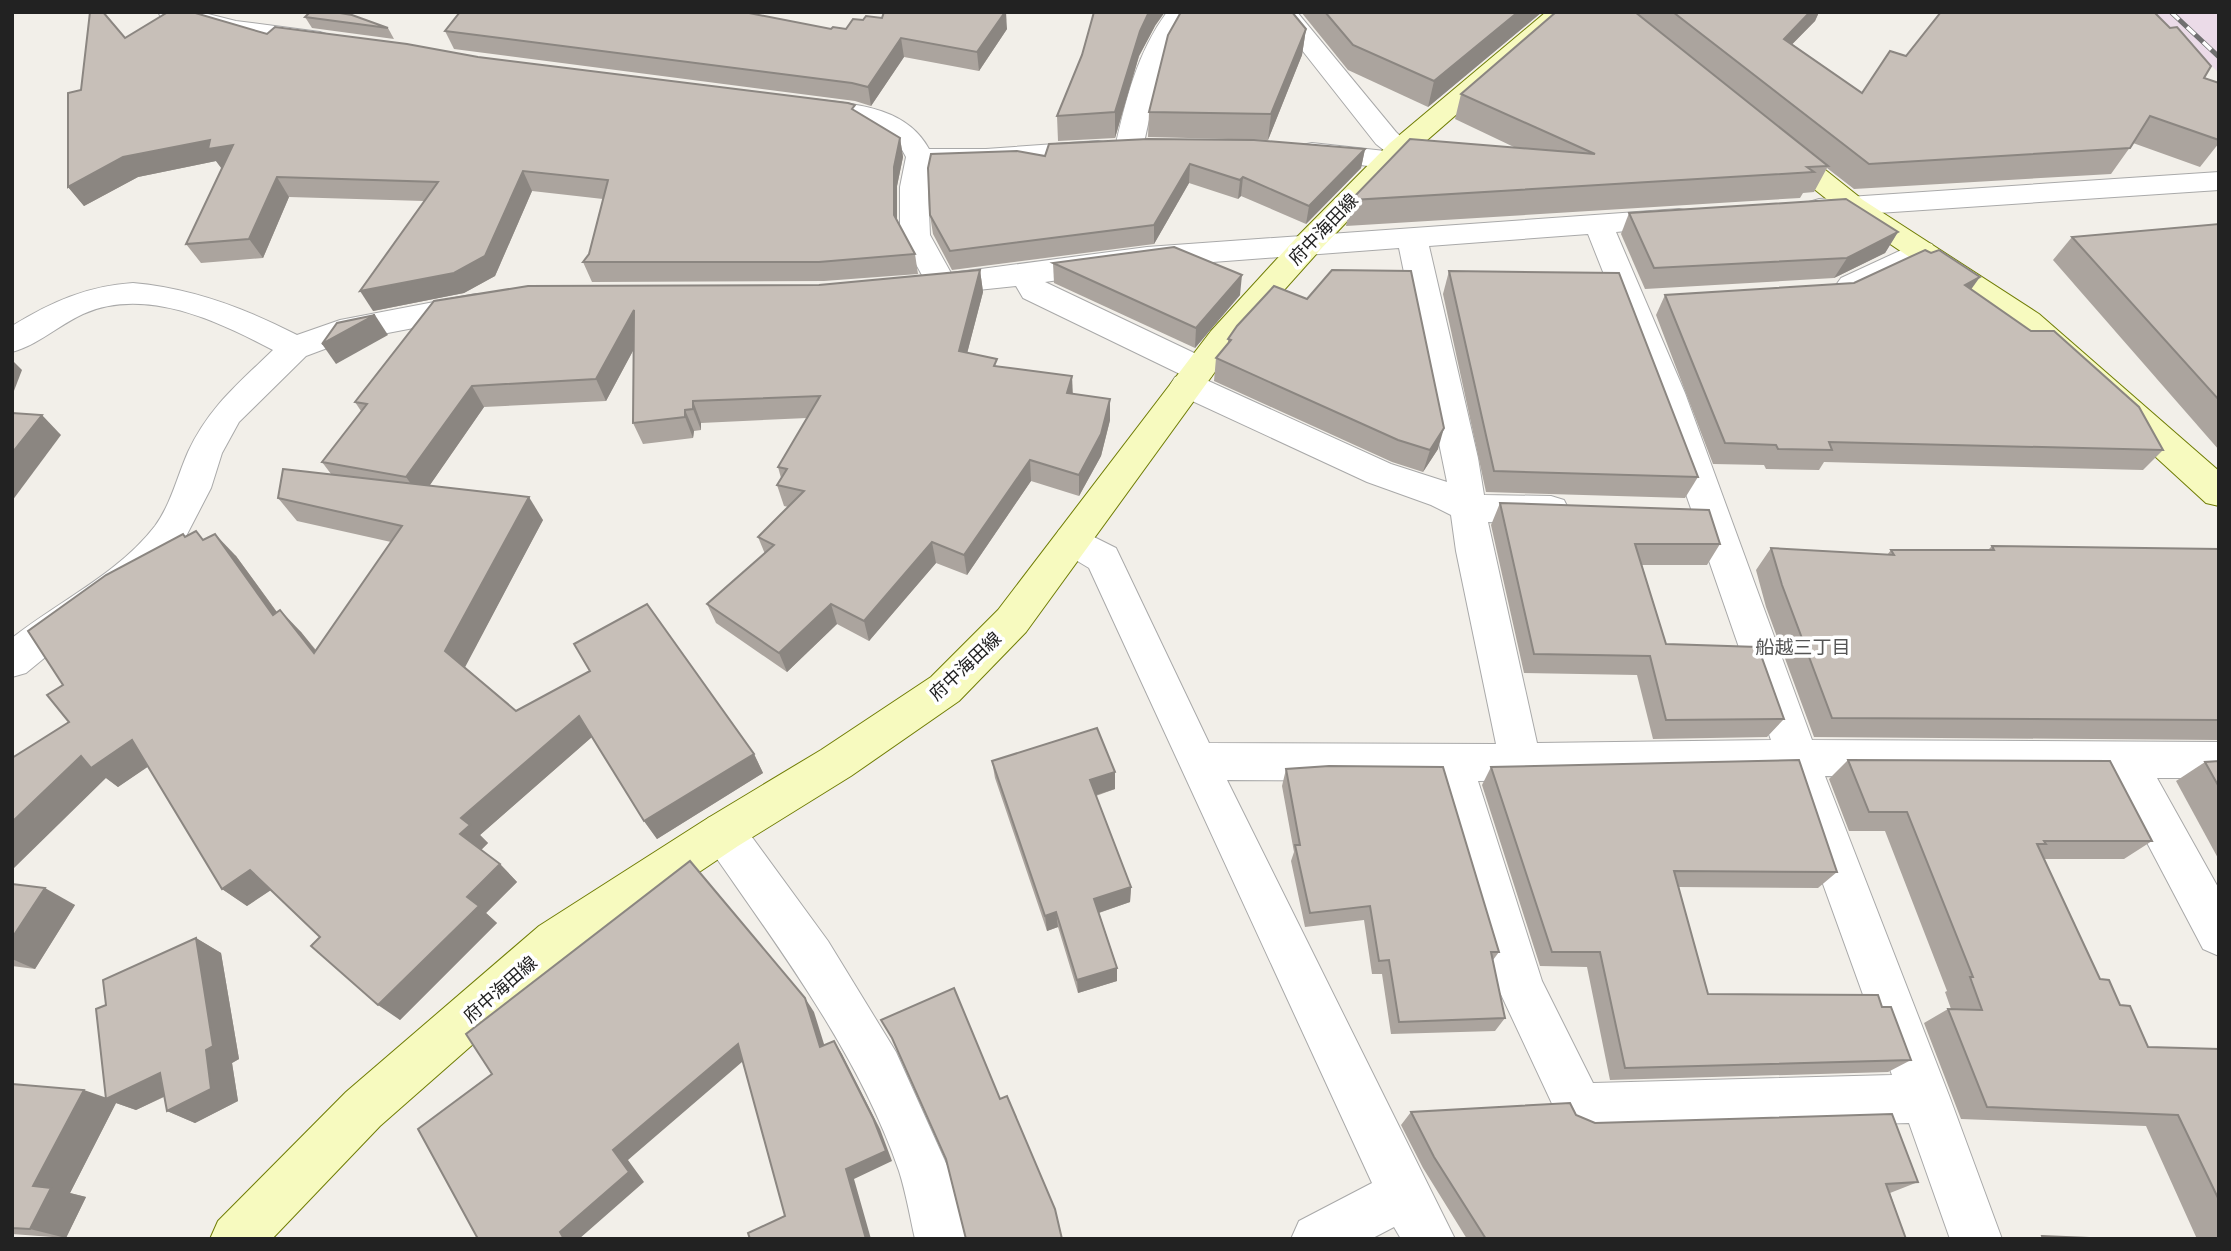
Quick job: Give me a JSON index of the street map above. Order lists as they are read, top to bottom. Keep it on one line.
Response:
{"streets":{"main road":["府中海田線"]},"districts":["船越三丁目"]}
